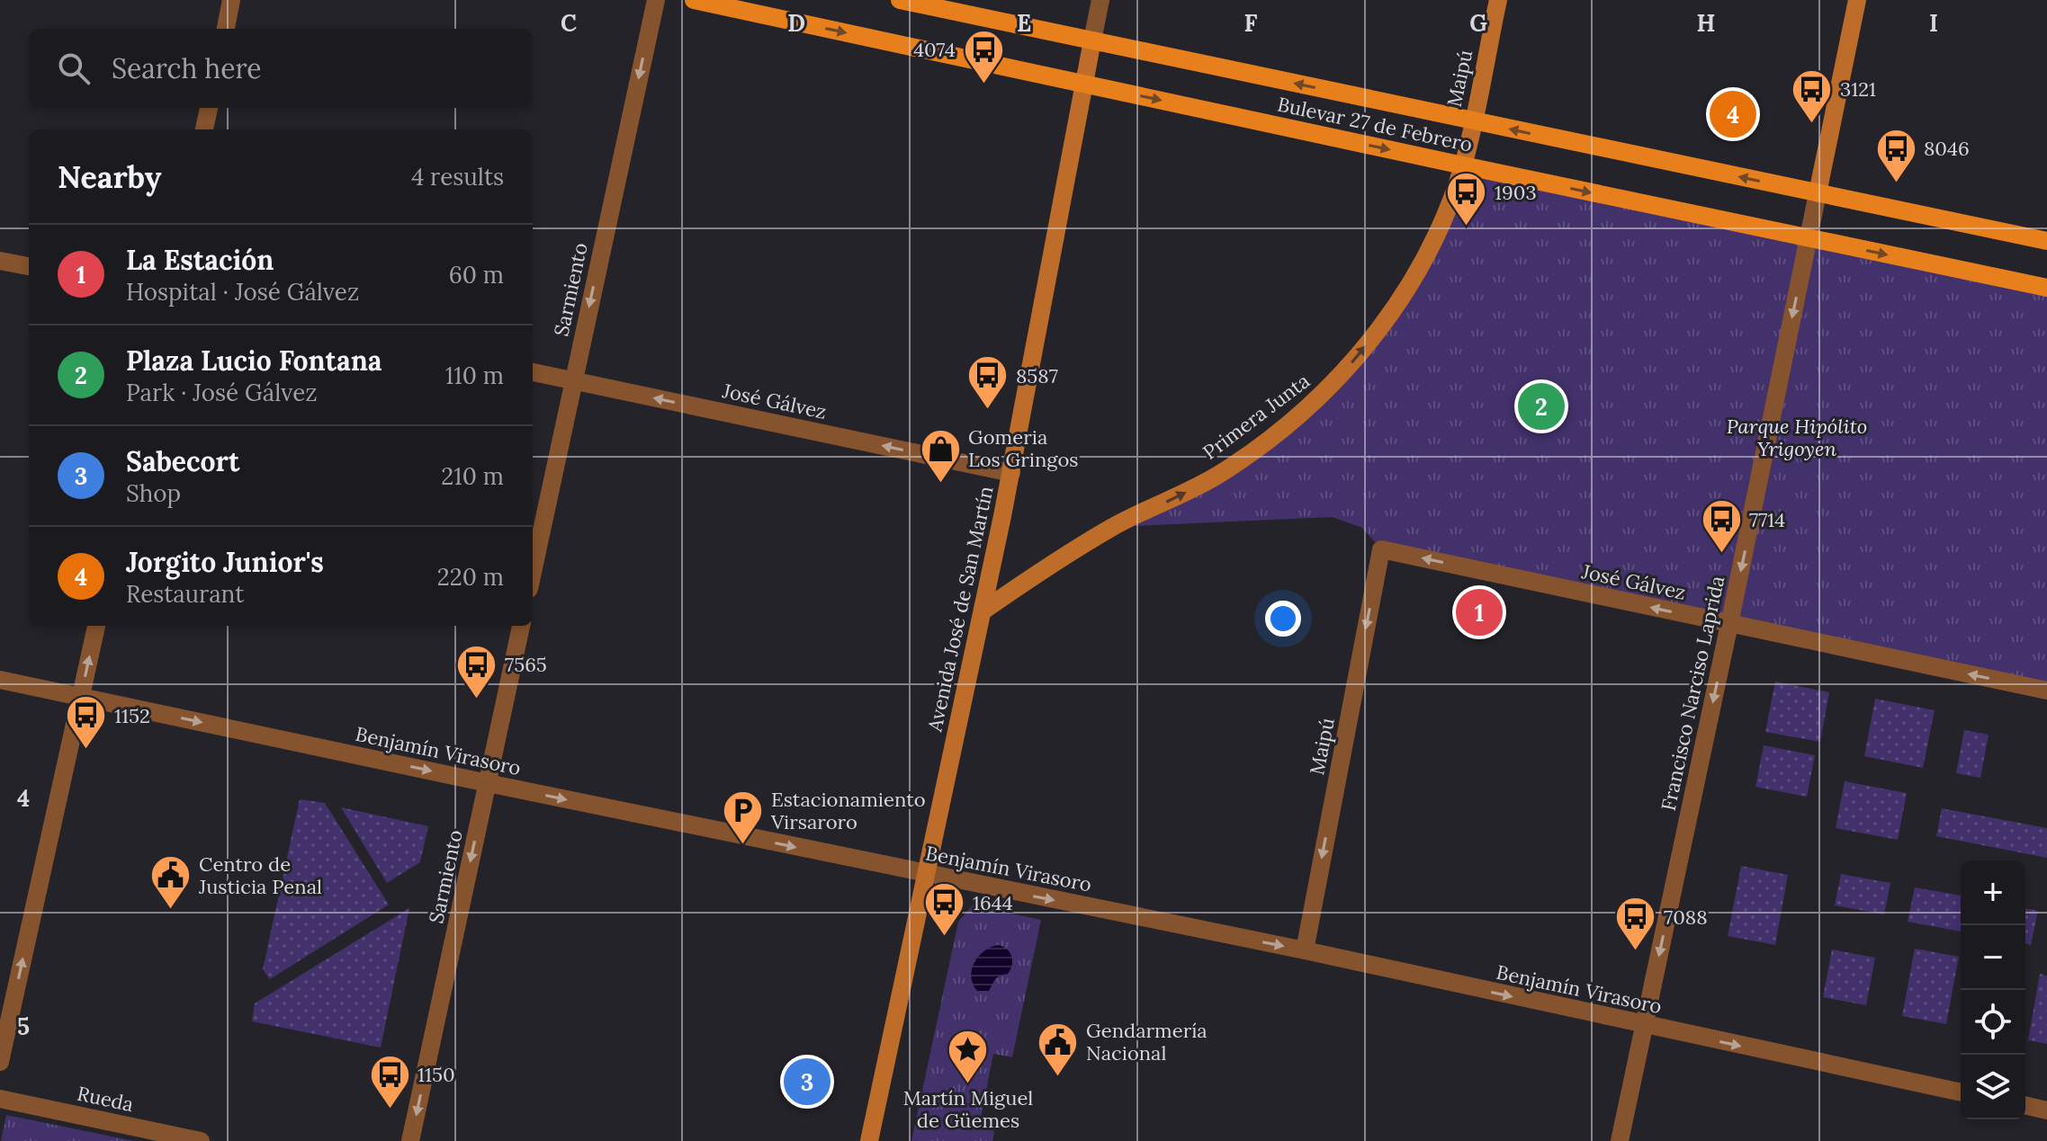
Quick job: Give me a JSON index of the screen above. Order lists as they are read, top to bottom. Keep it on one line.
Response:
{"streets":{"main road":["Maipú","Bulevar 27 de Febrero","Primera Junta","Avenida José de San Martín","Francisco Narciso Laprida"],"street":["Sarmiento","José Gálvez","Benjamín Virasoro","Rueda"]},"crossings":[["Maipú","Bulevar 27 de Febrero"],["Maipú","José Gálvez"],["Maipú","Primera Junta"],["Maipú","Benjamín Virasoro"],["Bulevar 27 de Febrero","Primera Junta"],["Bulevar 27 de Febrero","Avenida José de San Martín"],["Bulevar 27 de Febrero","Francisco Narciso Laprida"],["Sarmiento","José Gálvez"],["Sarmiento","Benjamín Virasoro"],["José Gálvez","Avenida José de San Martín"],["José Gálvez","Francisco Narciso Laprida"],["Primera Junta","Avenida José de San Martín"],["Avenida José de San Martín","Benjamín Virasoro"],["Francisco Narciso Laprida","Benjamín Virasoro"]],"one_way":["Maipú","Sarmiento","José Gálvez","Primera Junta","Francisco Narciso Laprida","Benjamín Virasoro"],"parks":["Parque Hipólito Yrigoyen"],"places":{"bus stop":["4074","3121","8046","1903","8587","7714","7565","1152","1644","7088","1150"],"shop":["Gomeria Los Gringos"],"parking":["Estacionamiento Virsaroro"],"public building":["Centro de Justicia Penal","Gendarmería Nacional"],"place":["Martín Miguel de Güemes"]},"page":{"search":"Search here","pins":["4","2","1","3"],"heading":["Nearby","4 results"],"list":[{"mark":"1","name":"La Estación","note":"Hospital · José Gálvez","value":"60 m"},{"mark":"2","name":"Plaza Lucio Fontana","note":"Park · José Gálvez","value":"110 m"},{"mark":"3","name":"Sabecort","note":"Shop","value":"210 m"},{"mark":"4","name":"Jorgito Junior's","note":"Restaurant","value":"220 m"}],"map_buttons":["+","−"]},"grid":{"columns":["C","D","E","F","G","H","I"],"rows":["4","5"]}}
